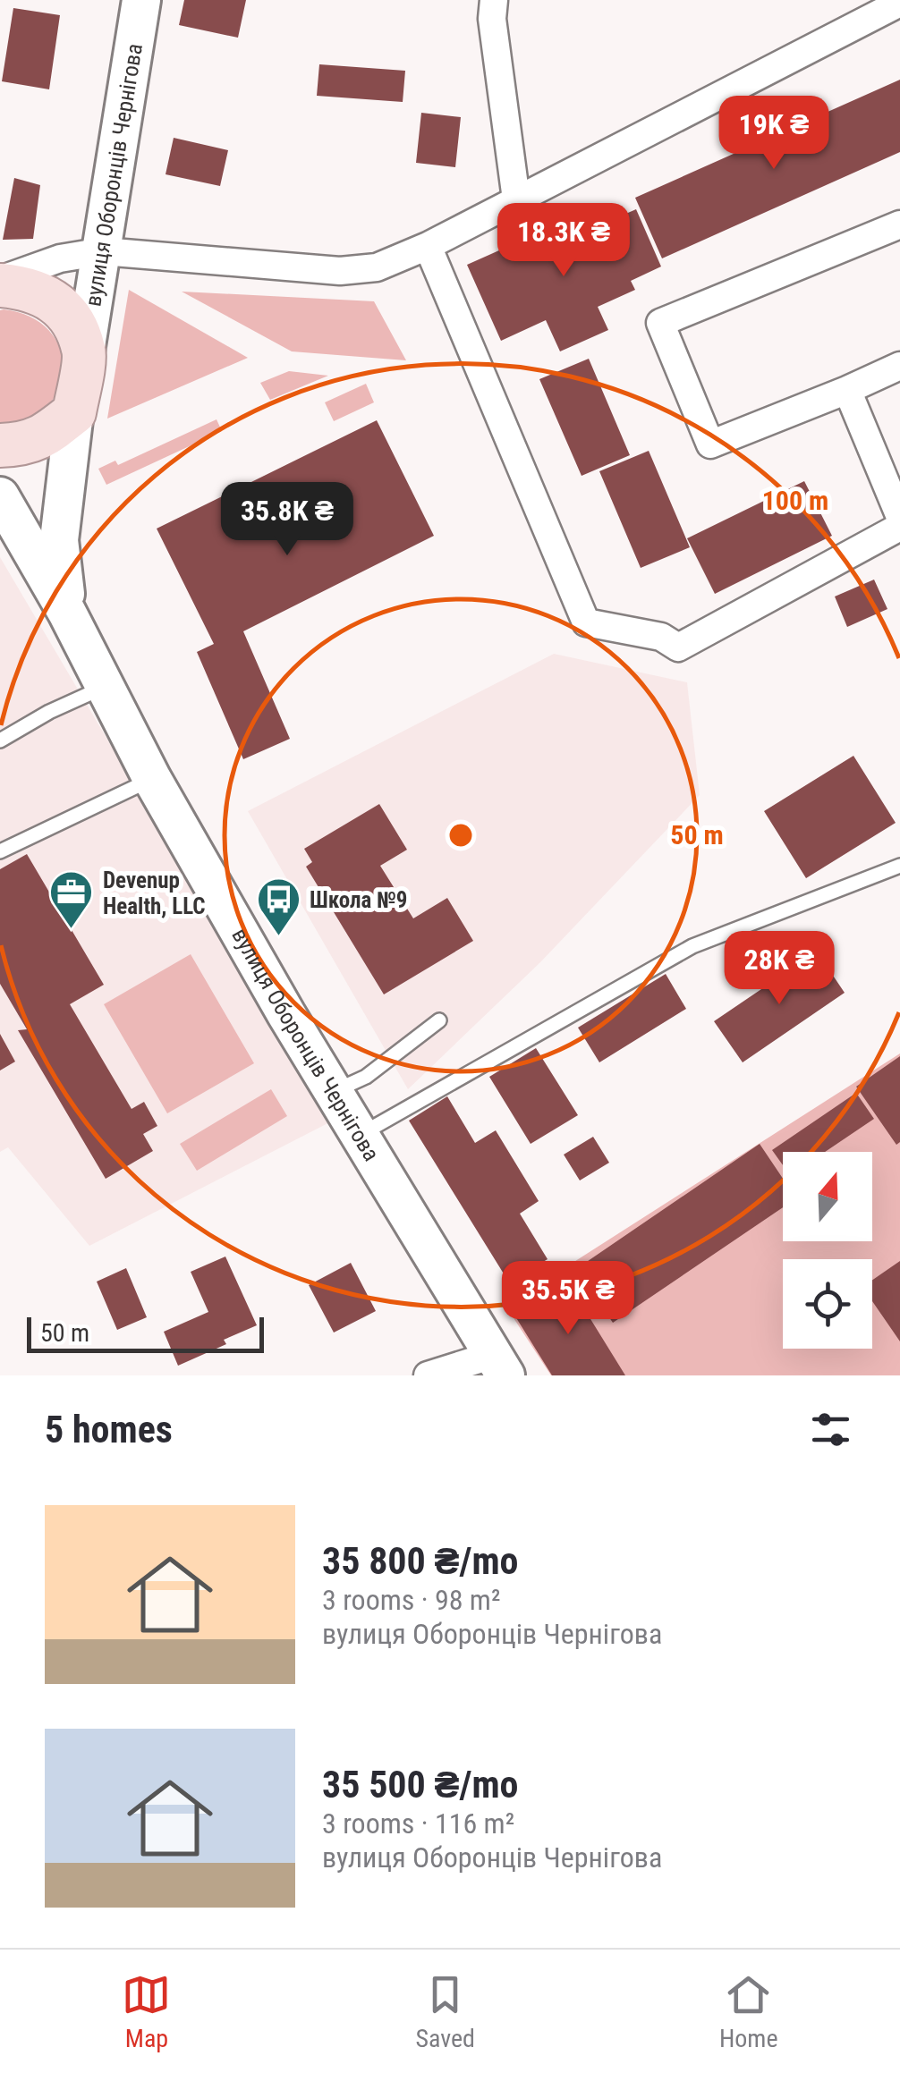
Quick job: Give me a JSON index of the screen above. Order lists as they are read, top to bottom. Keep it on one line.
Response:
{"streets":{"main road":["вулиця Оборонців Чернігова"]},"places":{"office":["Devenup Health, LLC"],"bus stop":["Школа №9"]},"scale_bar":"50 m","north":"top","page":{"price":["19K ₴","18.3K ₴","35.8K ₴","28K ₴","35.5K ₴"],"scale":"50 m","heading":"5 homes","list":[{"name":"35 800 ₴/mo","note":"3 rooms · 98 m² · вулиця Оборонців Чернігова"},{"name":"35 500 ₴/mo","note":"3 rooms · 116 m² · вулиця Оборонців Чернігова"}],"tabs":["Map","Saved","Home"]},"rings":["100 m","50 m"]}
